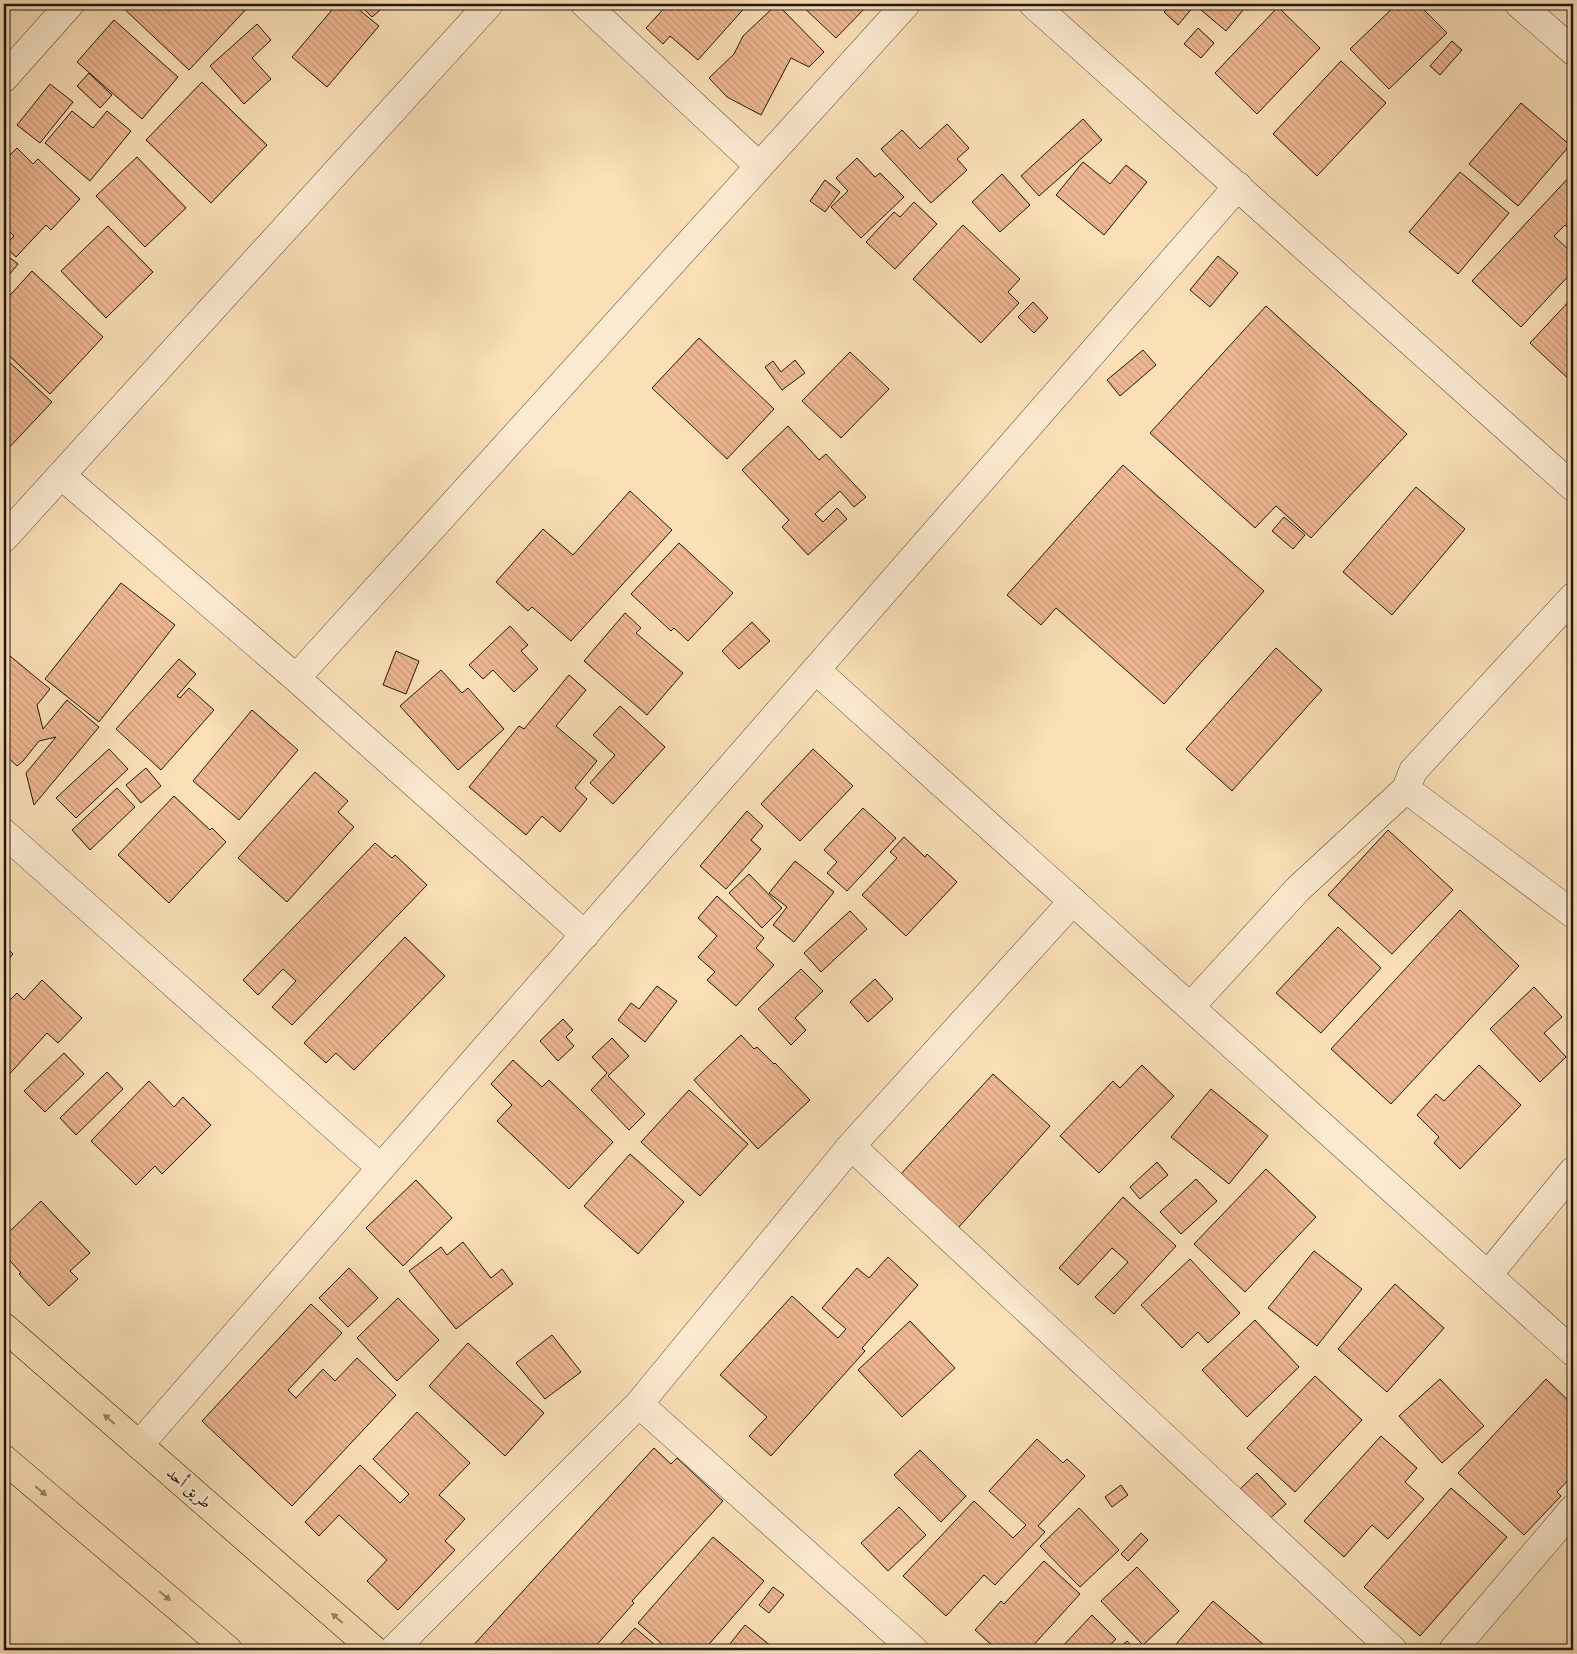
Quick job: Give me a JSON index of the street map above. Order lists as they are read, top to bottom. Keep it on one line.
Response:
{"streets":{"main road":["طريق أحد"]}}
